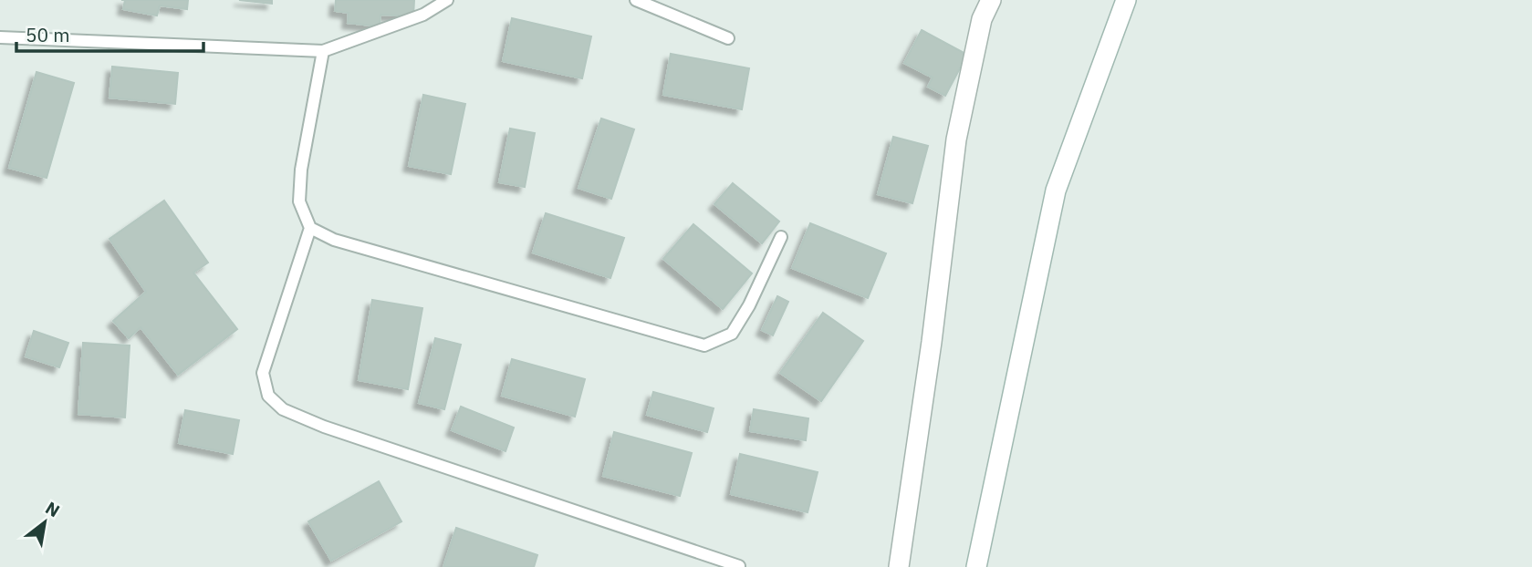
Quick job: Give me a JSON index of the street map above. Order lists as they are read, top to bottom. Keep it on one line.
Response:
{"scale_bar":"50 m","north":"top right"}
